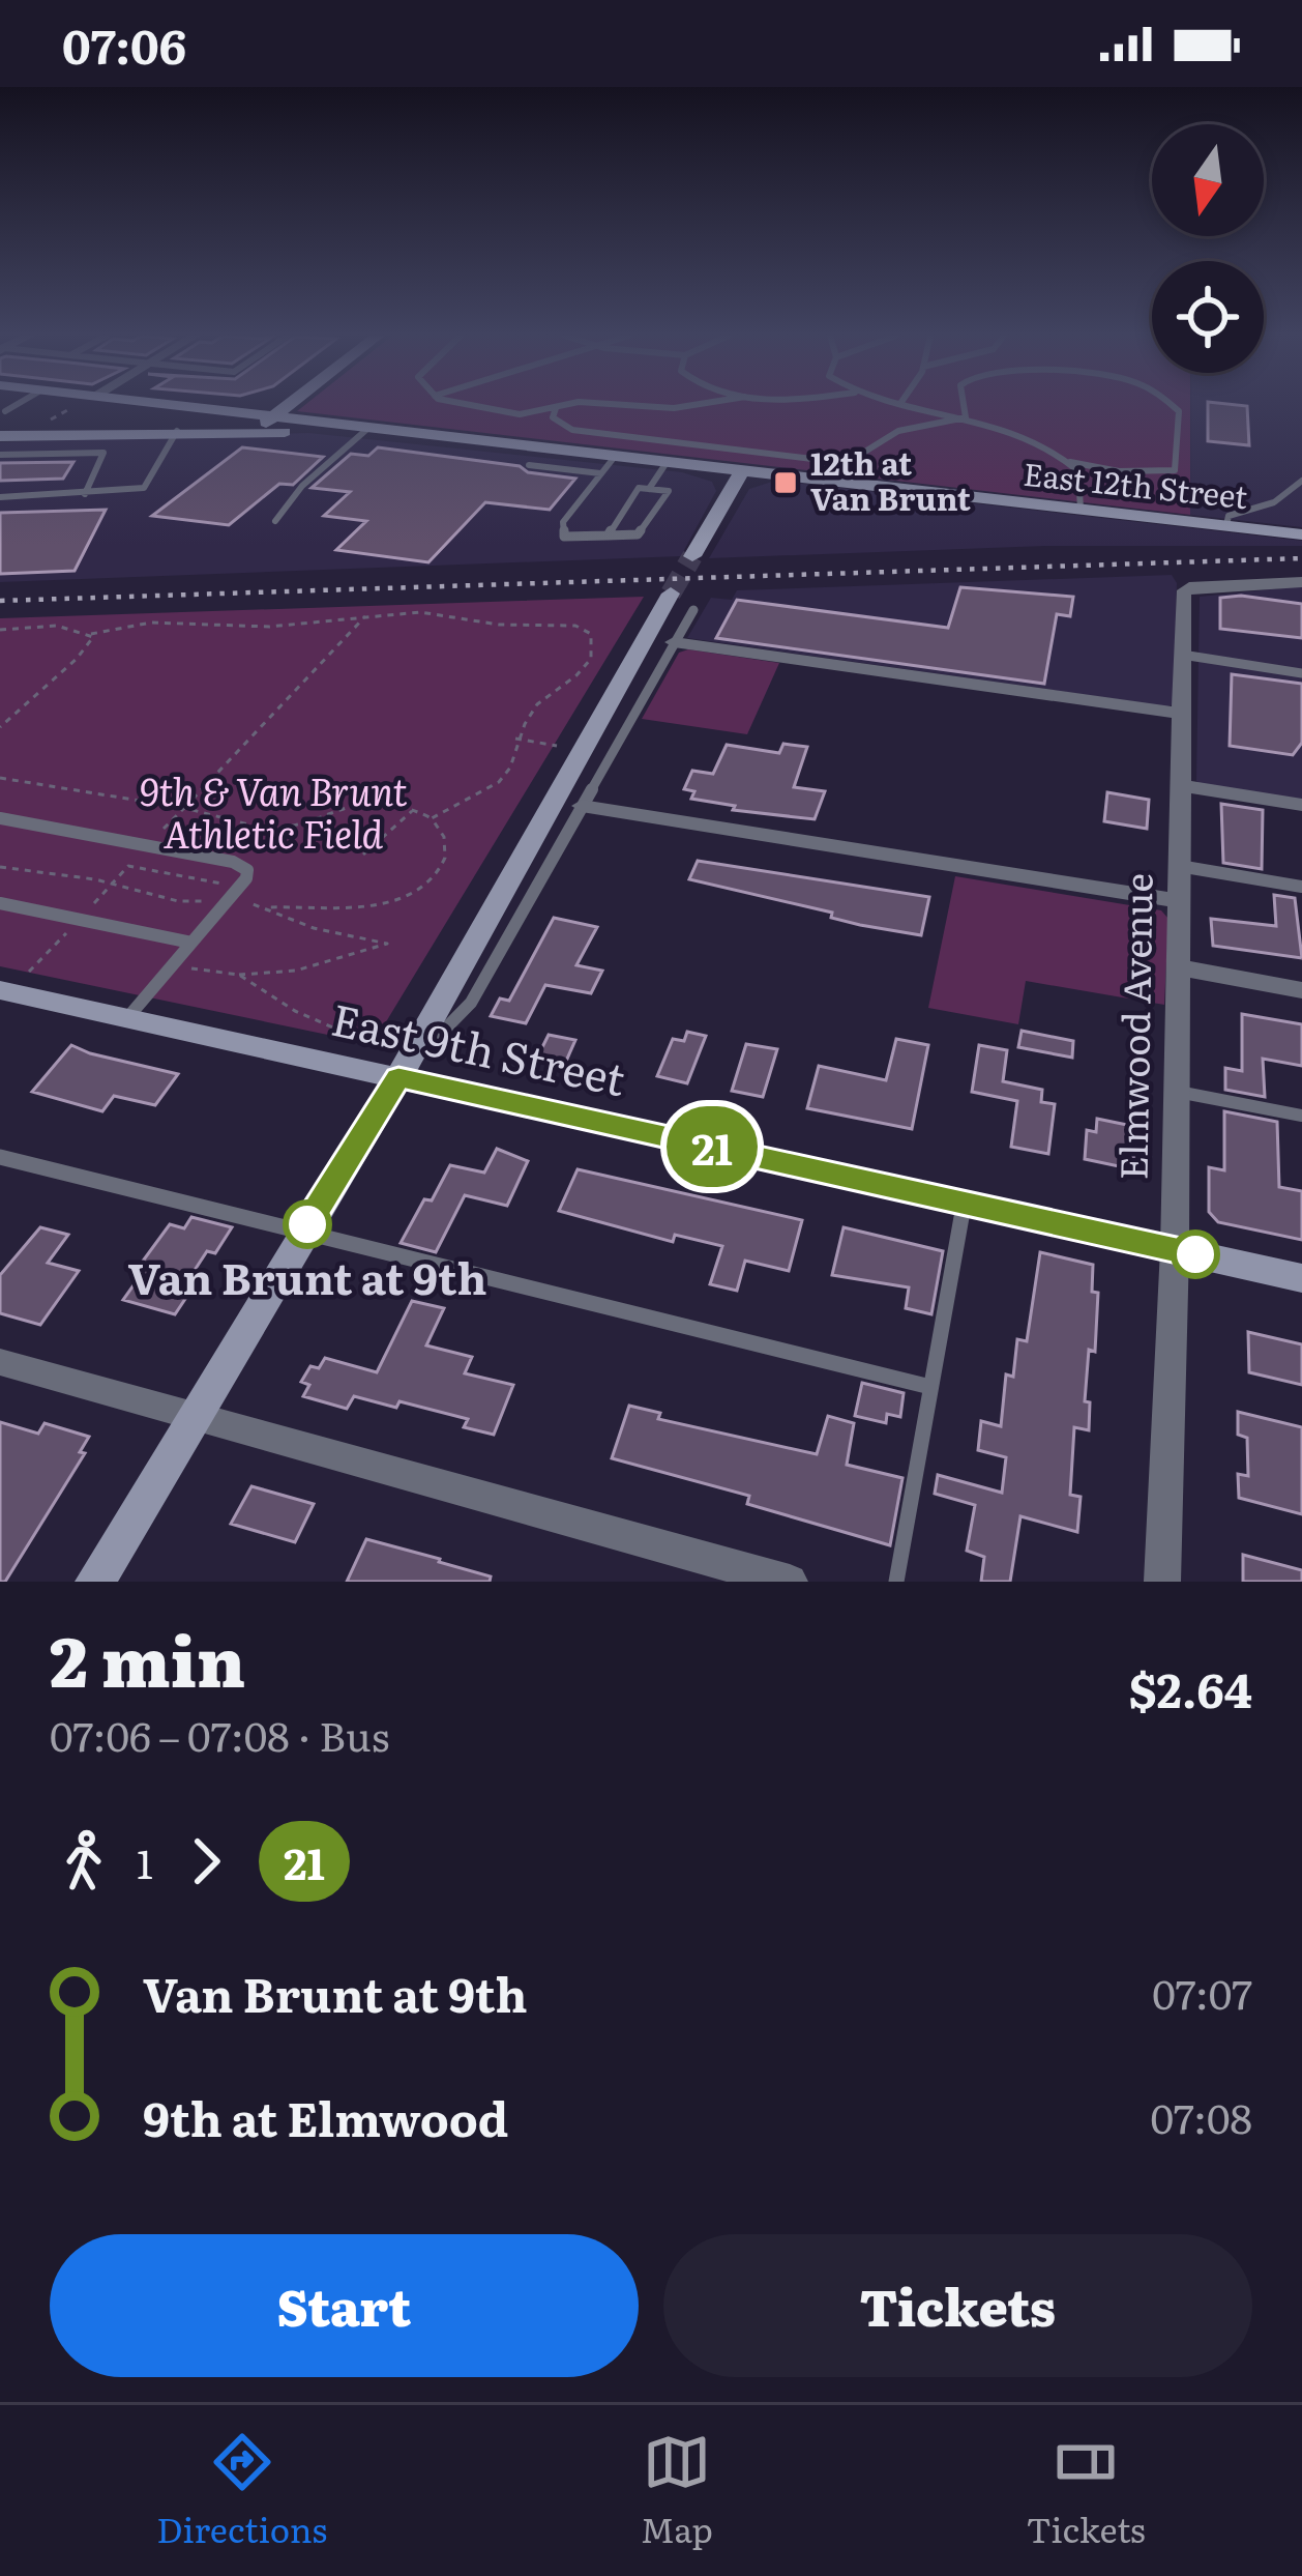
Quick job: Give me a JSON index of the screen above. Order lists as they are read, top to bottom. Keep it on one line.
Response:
{"streets":{"street":["East 12th Street","Elmwood Avenue","East 9th Street"]},"crossings":[["Elmwood Avenue","East 9th Street"]],"parks":["9th & Van Brunt Athletic Field"],"places":{"transit":["12th at Van Brunt"],"other":["Van Brunt at 9th"]},"lines":["bus line 21"],"north":"bottom","page":{"status":"07:06","on_map":"21","heading":["2 min","07:06 – 07:08 · Bus","$2.64"],"legs":["1","21"],"list":[{"name":"Van Brunt at 9th","value":"07:07"},{"name":"9th at Elmwood","value":"07:08"}],"buttons":["Start","Tickets"],"tabs":["Directions","Map","Tickets"]}}
